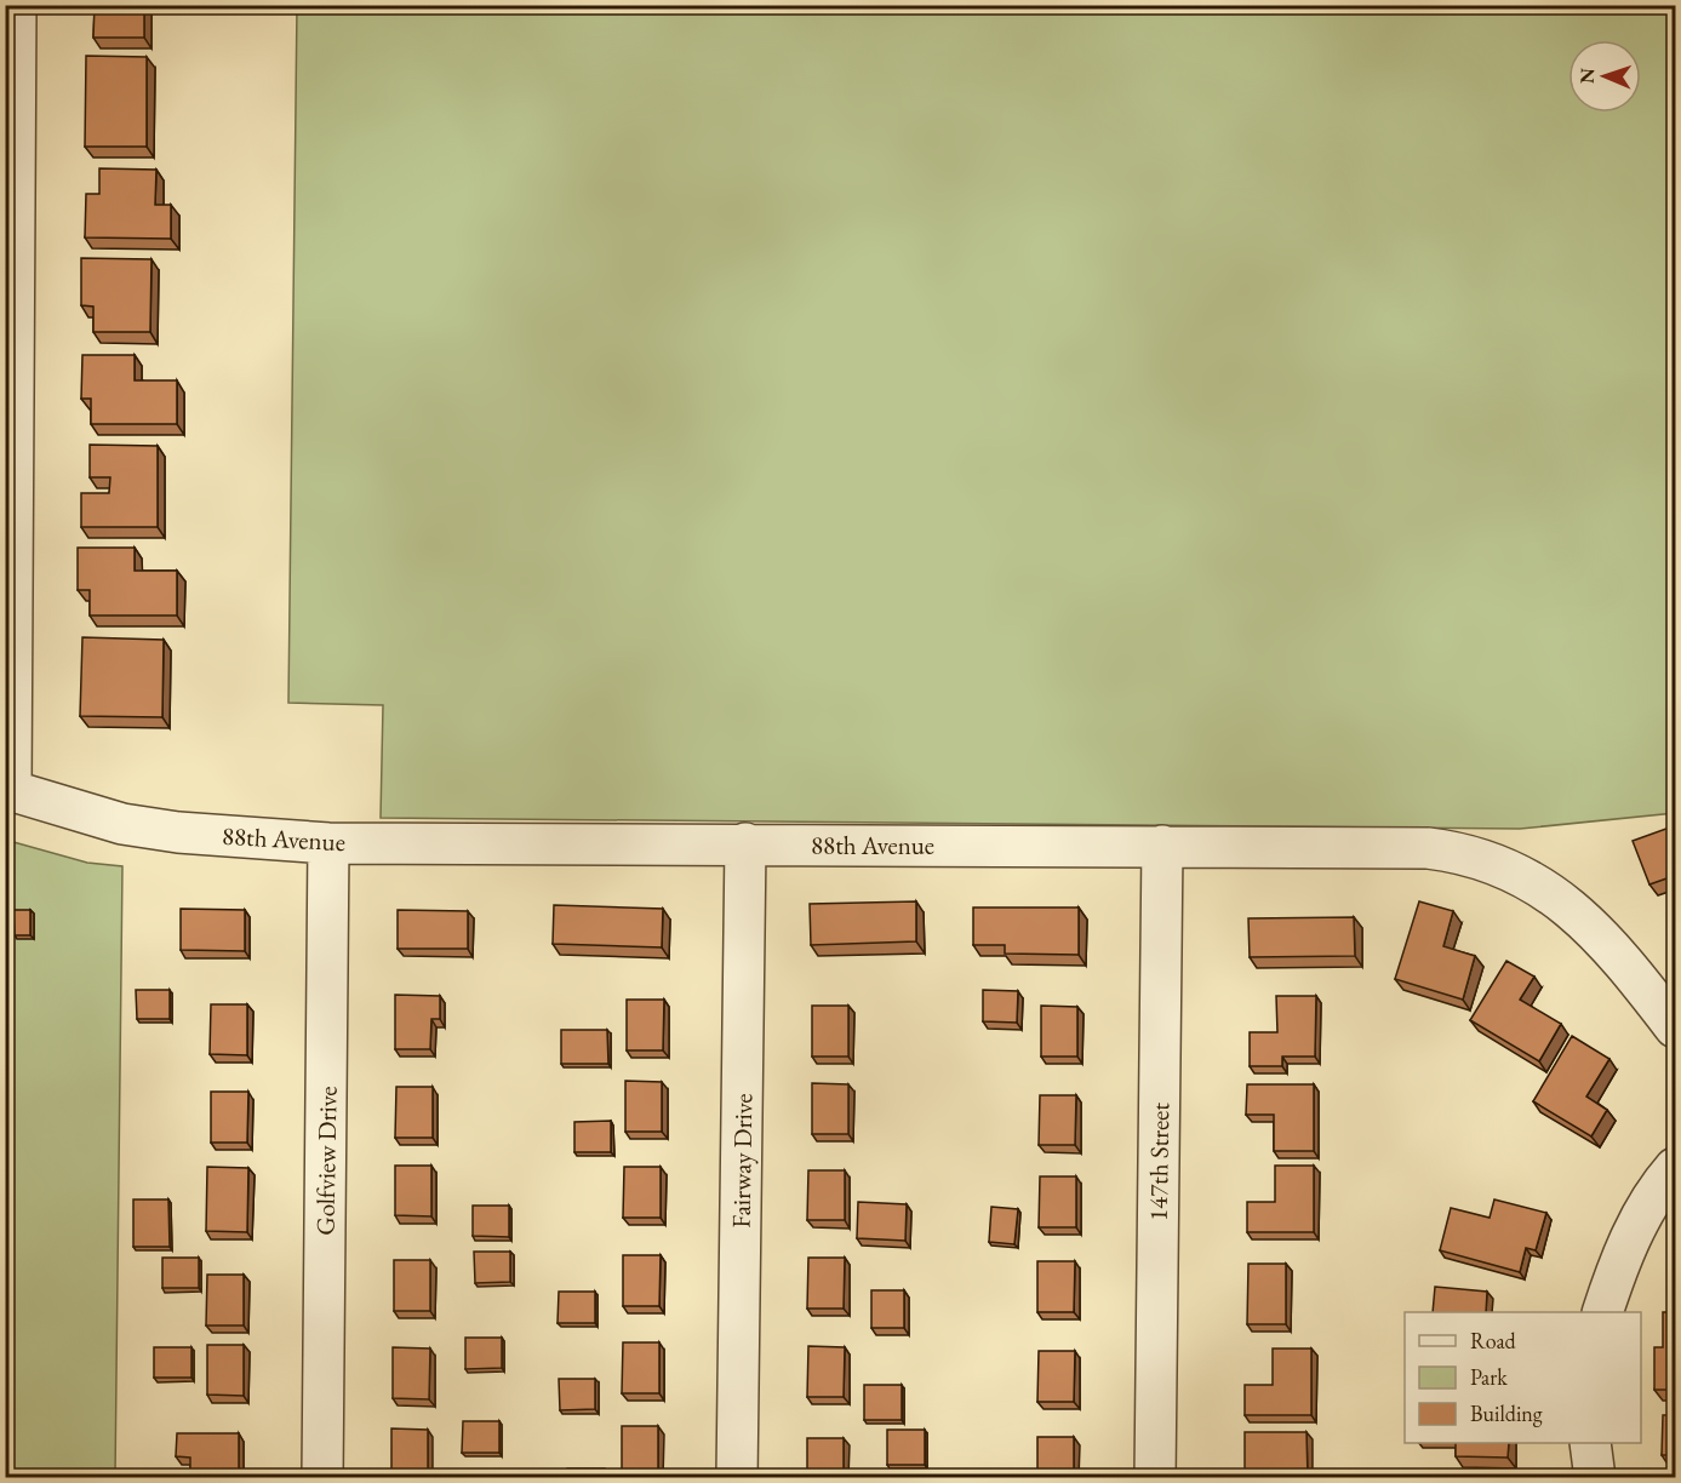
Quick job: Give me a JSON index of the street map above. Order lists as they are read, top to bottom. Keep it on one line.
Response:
{"streets":{"street":["88th Avenue","Golfview Drive","Fairway Drive","147th Street"]},"crossings":[["88th Avenue","Golfview Drive"],["88th Avenue","Fairway Drive"],["88th Avenue","147th Street"]],"legend":["Road","Park","Building"],"north":"left"}
